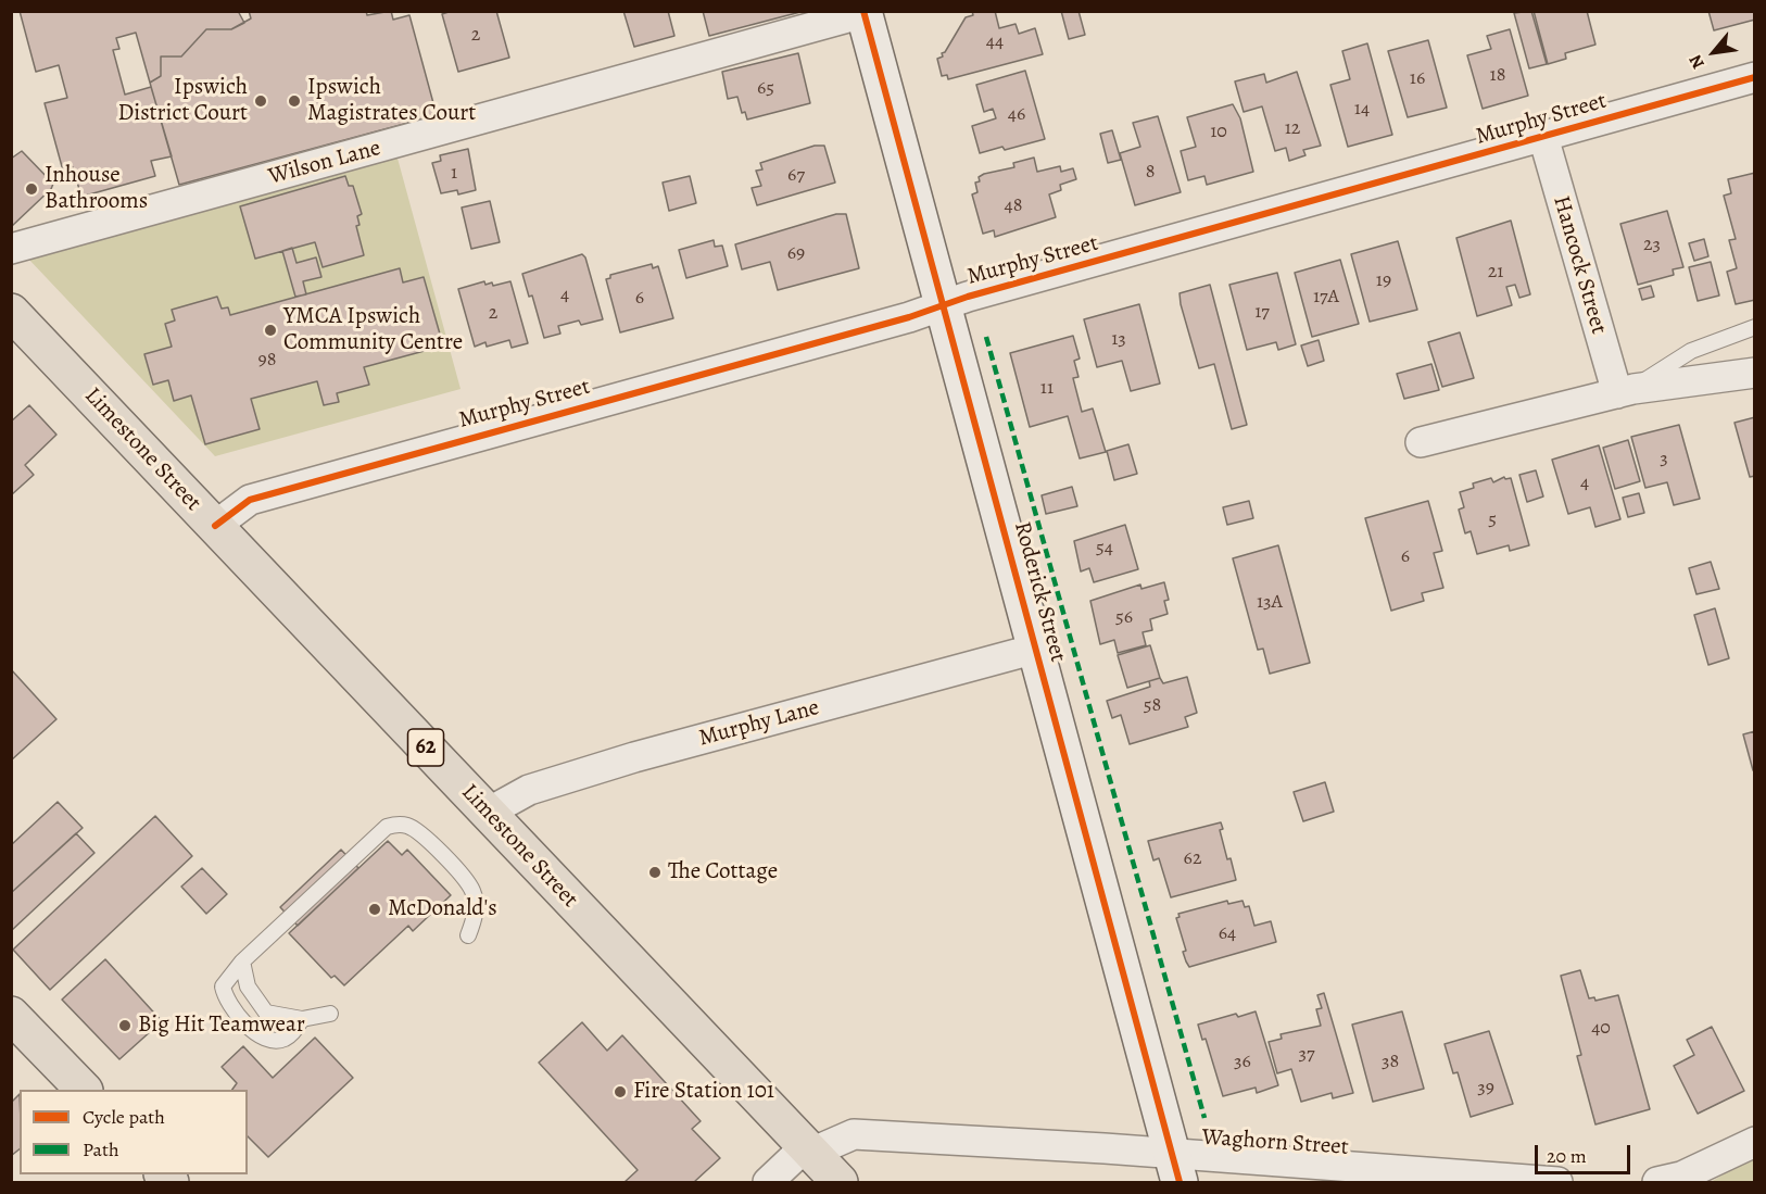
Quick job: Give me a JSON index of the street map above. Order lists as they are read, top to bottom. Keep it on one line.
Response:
{"streets":{"main road":["Limestone Street","62"],"street":["Murphy Street","Wilson Lane","Hancock Street","Roderick Street","Murphy Lane","Waghorn Street"]},"crossings":[["Murphy Street","Hancock Street"],["Murphy Street","Limestone Street"],["Murphy Street","Roderick Street"],["Wilson Lane","Roderick Street"],["Limestone Street","Murphy Lane"],["Limestone Street","Waghorn Street"],["Roderick Street","Murphy Lane"],["Roderick Street","Waghorn Street"]],"places":["Ipswich District Court","Ipswich Magistrates Court","Inhouse Bathrooms","YMCA Ipswich Community Centre","The Cottage","McDonald's","Big Hit Teamwear","Fire Station 101"],"house_numbers":["2","44","18","16","65","14","46","12","10","8","1","67","48","23","69","21","19","4","17A","6","17","2","13","98","11","3","4","5","54","6","13A","56","58","62","64","40","37","36","38","39"],"legend":["Cycle path","Path"],"scale_bar":"20 m","north":"bottom left"}
